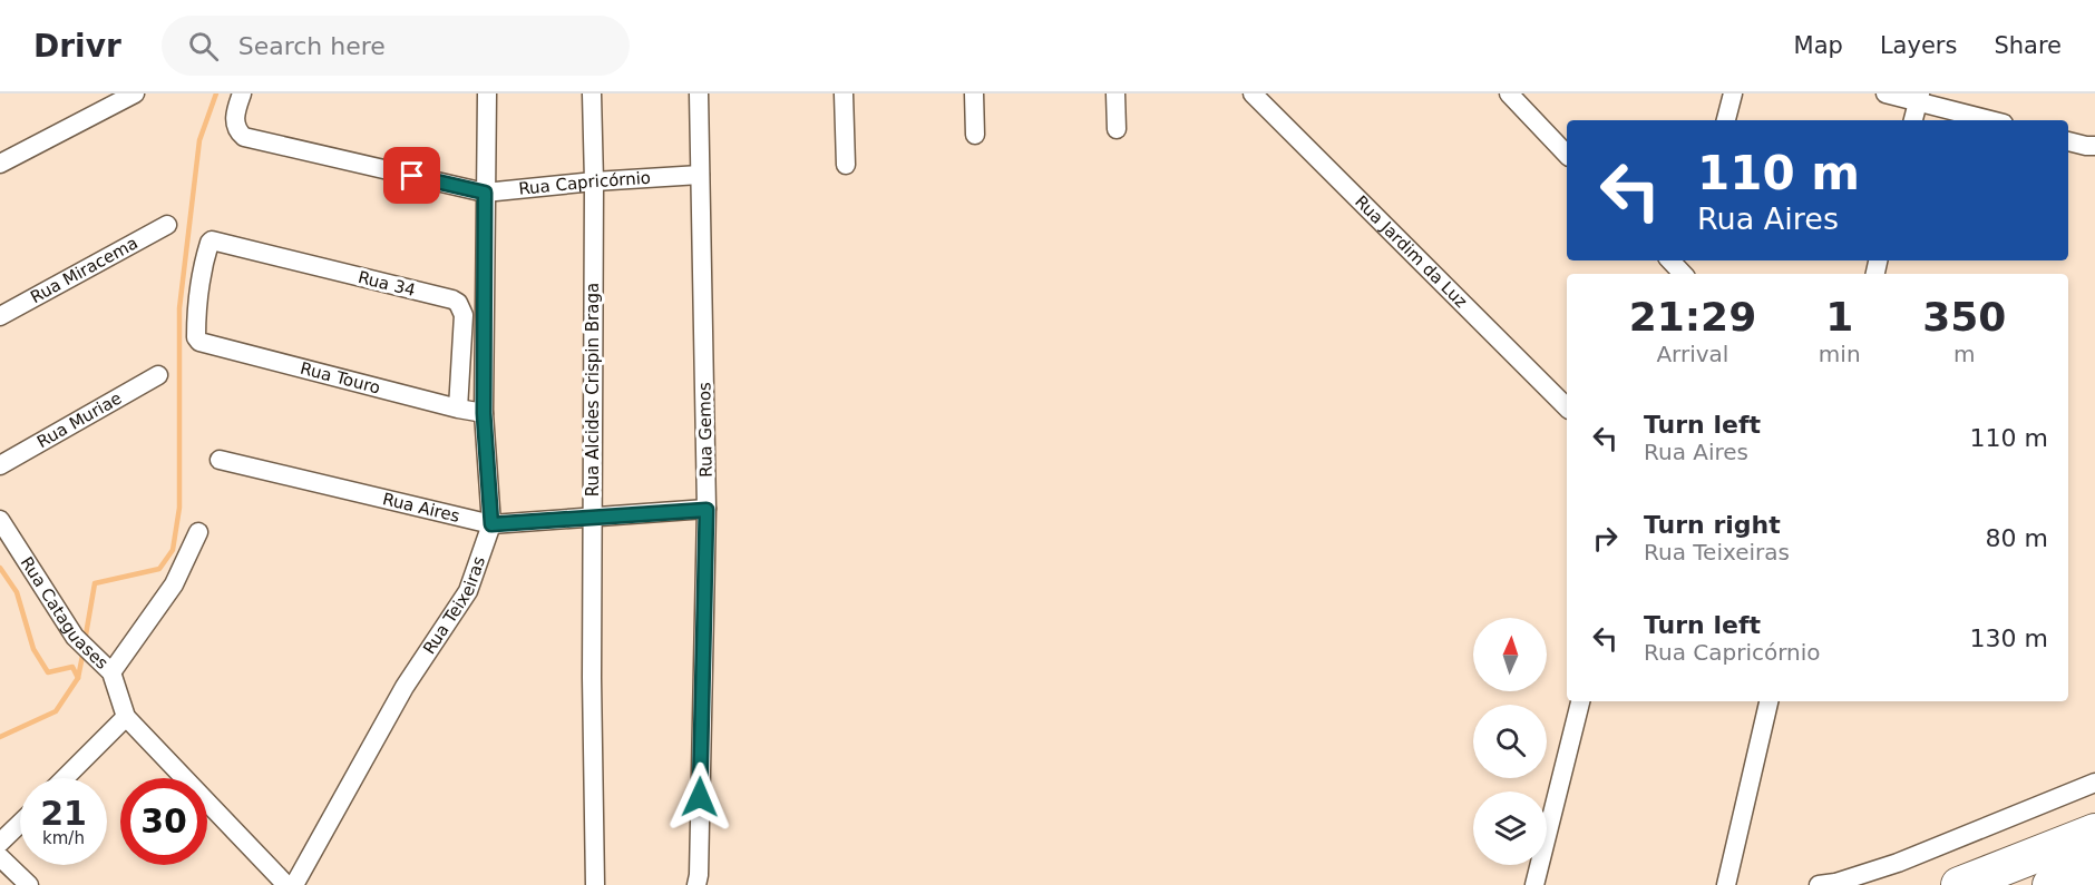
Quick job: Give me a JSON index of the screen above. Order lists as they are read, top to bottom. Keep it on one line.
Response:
{"streets":{"street":["Rua Capricórnio","Rua Jardim da Luz","Rua Miracema","Rua 34","Rua Touro","Rua Alcides Crispin Braga","Rua Muriae","Rua Gemos","Rua Aires","Rua Teixeiras","Rua Cataguases"]},"crossings":[["Rua Capricórnio","Rua Alcides Crispin Braga"],["Rua Capricórnio","Rua Gemos"],["Rua Capricórnio","Rua Teixeiras"],["Rua 34","Rua Touro"],["Rua Touro","Rua Teixeiras"],["Rua Alcides Crispin Braga","Rua Aires"],["Rua Gemos","Rua Aires"],["Rua Aires","Rua Teixeiras"]],"north":"top","page":{"header":"Drivr","search":"Search here","nav":["Map","Layers","Share"],"turn":["110 m","Rua Aires"],"eta":["21:29","Arrival","1","min","350","m"],"list":[{"name":"Turn left","note":"Rua Aires","value":"110 m"},{"name":"Turn right","note":"Rua Teixeiras","value":"80 m"},{"name":"Turn left","note":"Rua Capricórnio","value":"130 m"}],"speed":"21 km/h","limit":"30"}}
